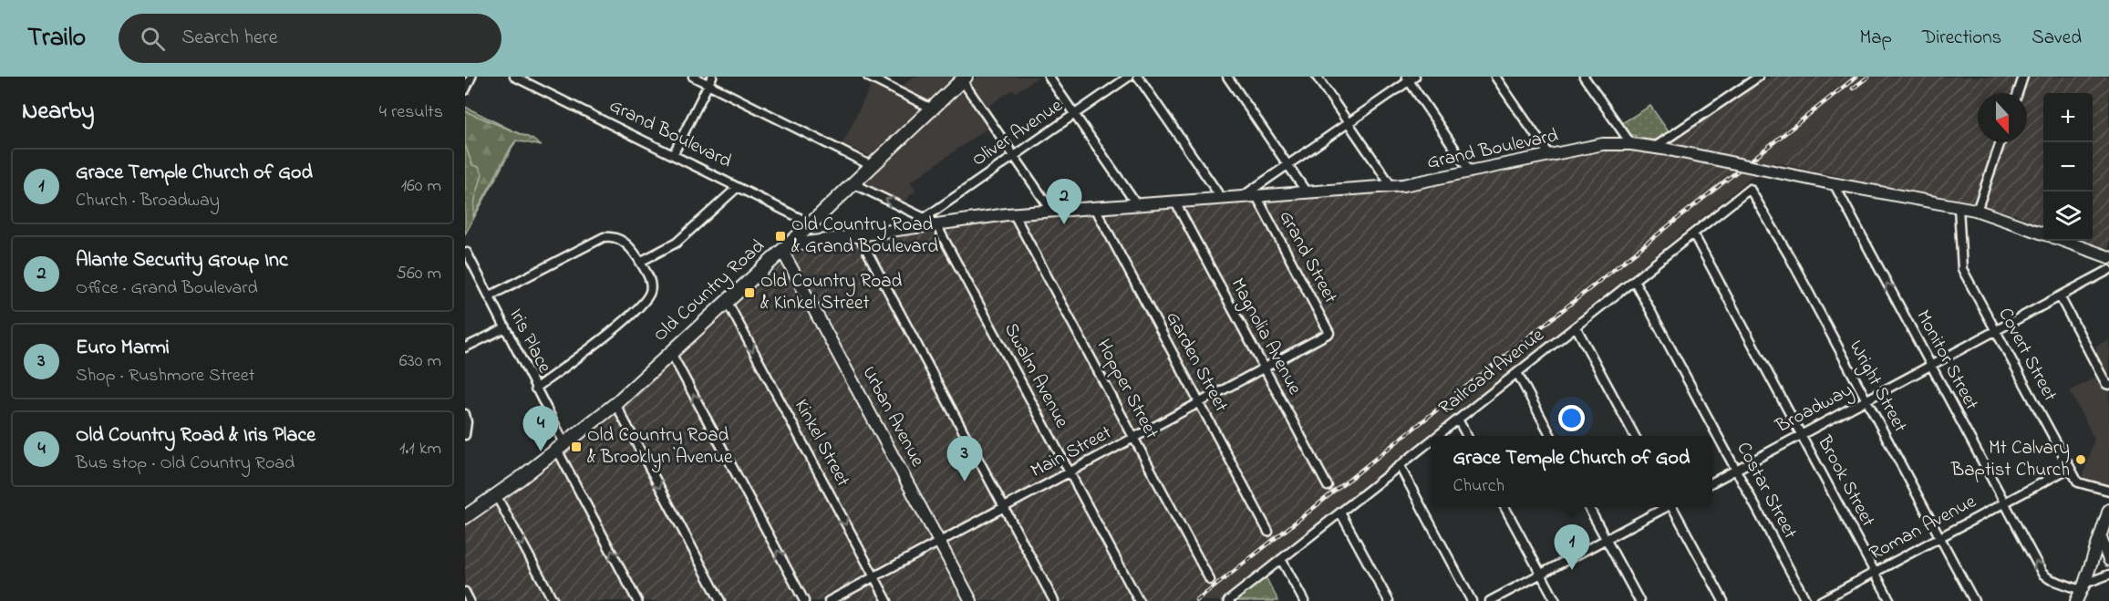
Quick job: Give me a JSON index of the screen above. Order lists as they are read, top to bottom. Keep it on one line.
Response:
{"streets":{"main road":["Old Country Road"],"street":["Oliver Avenue","Grand Boulevard","Grand Street","Magnolia Avenue","Iris Place","Covert Street","Monitor Street","Garden Street","Railroad Avenue","Swalm Avenue","Wright Street","Hopper Street","Broadway","Urban Avenue","Kinkel Street","Main Street","Brook Street","Costar Street","Roman Avenue"]},"crossings":[["Grand Boulevard","Grand Street"],["Grand Boulevard","Old Country Road"],["Grand Boulevard","Magnolia Avenue"],["Grand Boulevard","Covert Street"],["Grand Boulevard","Monitor Street"],["Grand Boulevard","Garden Street"],["Grand Boulevard","Swalm Avenue"],["Grand Boulevard","Hopper Street"],["Grand Boulevard","Urban Avenue"],["Grand Street","Main Street"],["Old Country Road","Iris Place"],["Old Country Road","Urban Avenue"],["Old Country Road","Kinkel Street"],["Magnolia Avenue","Main Street"],["Covert Street","Broadway"],["Covert Street","Roman Avenue"],["Monitor Street","Broadway"],["Monitor Street","Roman Avenue"],["Garden Street","Main Street"],["Railroad Avenue","Wright Street"],["Railroad Avenue","Brook Street"],["Railroad Avenue","Costar Street"],["Swalm Avenue","Main Street"],["Wright Street","Broadway"],["Wright Street","Roman Avenue"],["Hopper Street","Main Street"],["Broadway","Brook Street"],["Broadway","Costar Street"],["Urban Avenue","Main Street"],["Kinkel Street","Main Street"],["Brook Street","Roman Avenue"]],"one_way":["Iris Place","Monitor Street","Kinkel Street"],"places":{"transit":["Old Country Road & Grand Boulevard","Old Country Road & Kinkel Street","Old Country Road & Brooklyn Avenue"],"other":["Mt Calvary Baptist Church"]},"north":"bottom","page":{"header":"Trailo","search":"Search here","nav":["Map","Directions","Saved"],"heading":["Nearby","4 results"],"map_buttons":["+","−"],"list":[{"mark":"1","name":"Grace Temple Church of God","note":"Church · Broadway","value":"160 m"},{"mark":"2","name":"Alante Security Group Inc","note":"Office · Grand Boulevard","value":"560 m"},{"mark":"3","name":"Euro Marmi","note":"Shop · Rushmore Street","value":"630 m"},{"mark":"4","name":"Old Country Road & Iris Place","note":"Bus stop · Old Country Road","value":"1.1 km"}],"pins":["2","4","3","1"],"popup":["Grace Temple Church of God","Church"]}}
